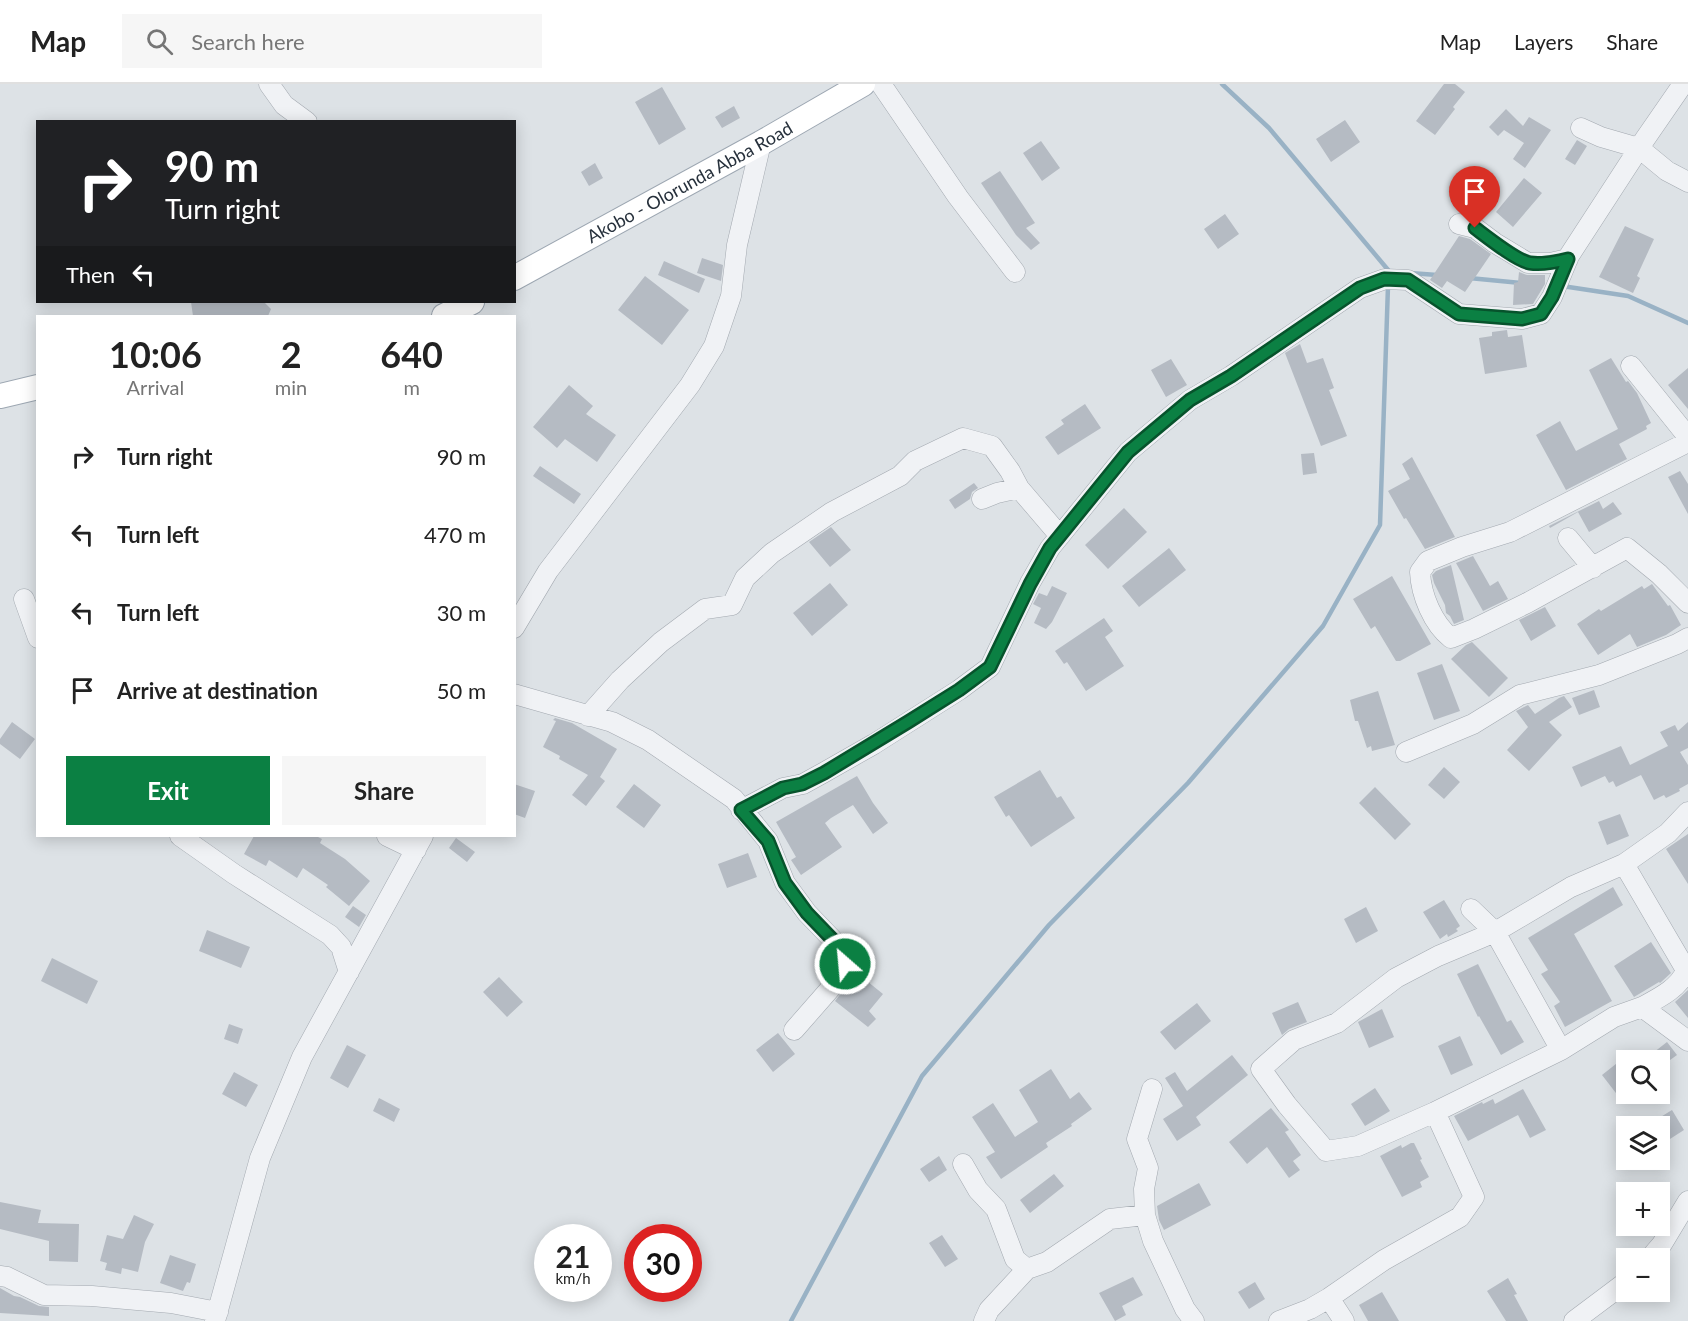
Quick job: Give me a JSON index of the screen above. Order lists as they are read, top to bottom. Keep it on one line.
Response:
{"streets":{"main road":["Akobo - Olorunda Abba Road"]},"page":{"header":"Map","search":"Search here","nav":["Map","Layers","Share"],"turn":["90 m","Turn right"],"then":"Then","eta":["10:06","Arrival","2","min","640","m"],"list":[{"name":"Turn right","value":"90 m"},{"name":"Turn left","value":"470 m"},{"name":"Turn left","value":"30 m"},{"name":"Arrive at destination","value":"50 m"}],"buttons":["Exit","Share"],"map_buttons":["+","−"],"speed":"21 km/h","limit":"30"}}
